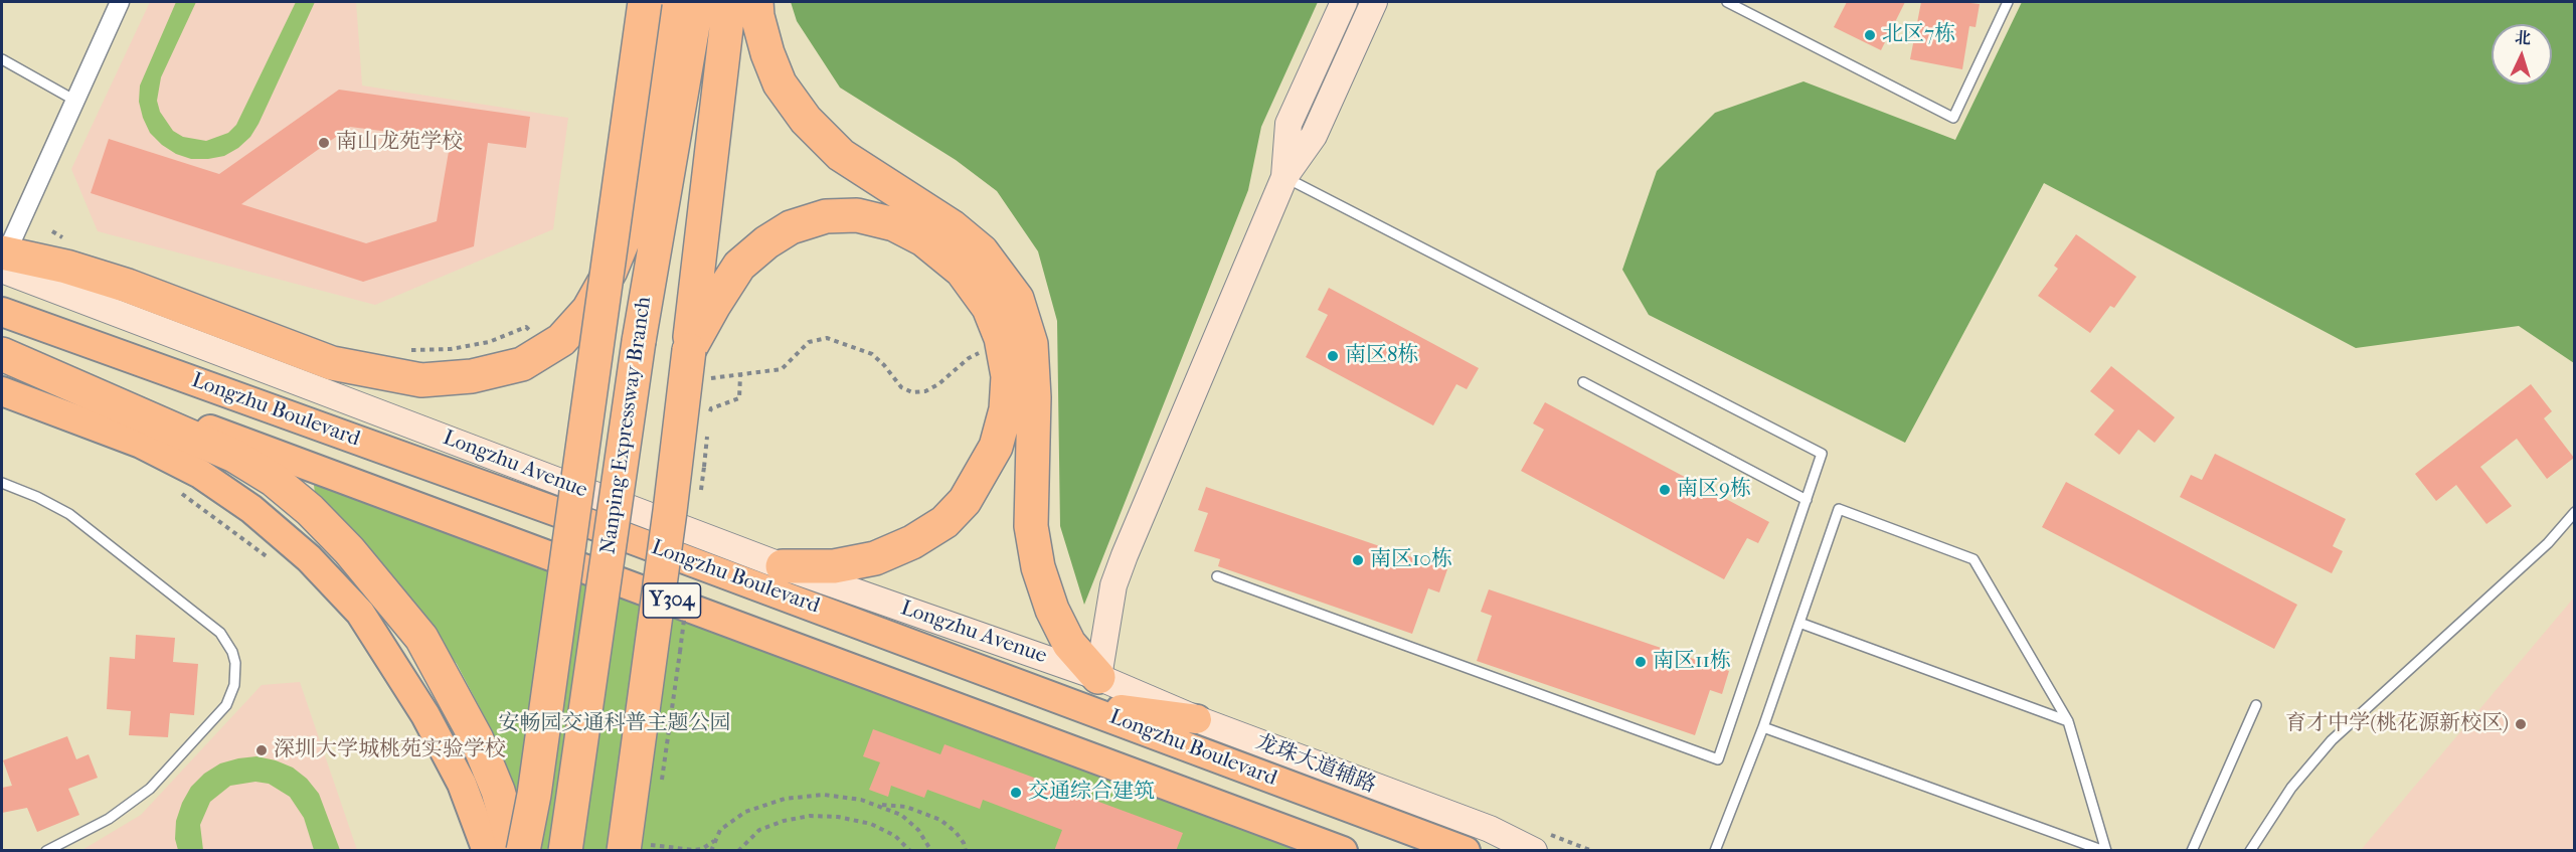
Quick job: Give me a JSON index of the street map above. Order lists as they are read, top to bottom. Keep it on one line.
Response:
{"streets":{"highway":["Nanping Expressway Branch"],"main road":["Longzhu Boulevard","Longzhu Avenue","Y304","龙珠大道辅路"]},"crossings":[["Longzhu Avenue","龙珠大道辅路"]],"parks":["安畅园交通科普主题公园"],"places":["北区7栋","南山龙苑学校","南区8栋","南区9栋","南区10栋","南区11栋","育才中学(桃花源新校区)","深圳大学城桃苑实验学校","交通综合建筑"],"north":"top"}
